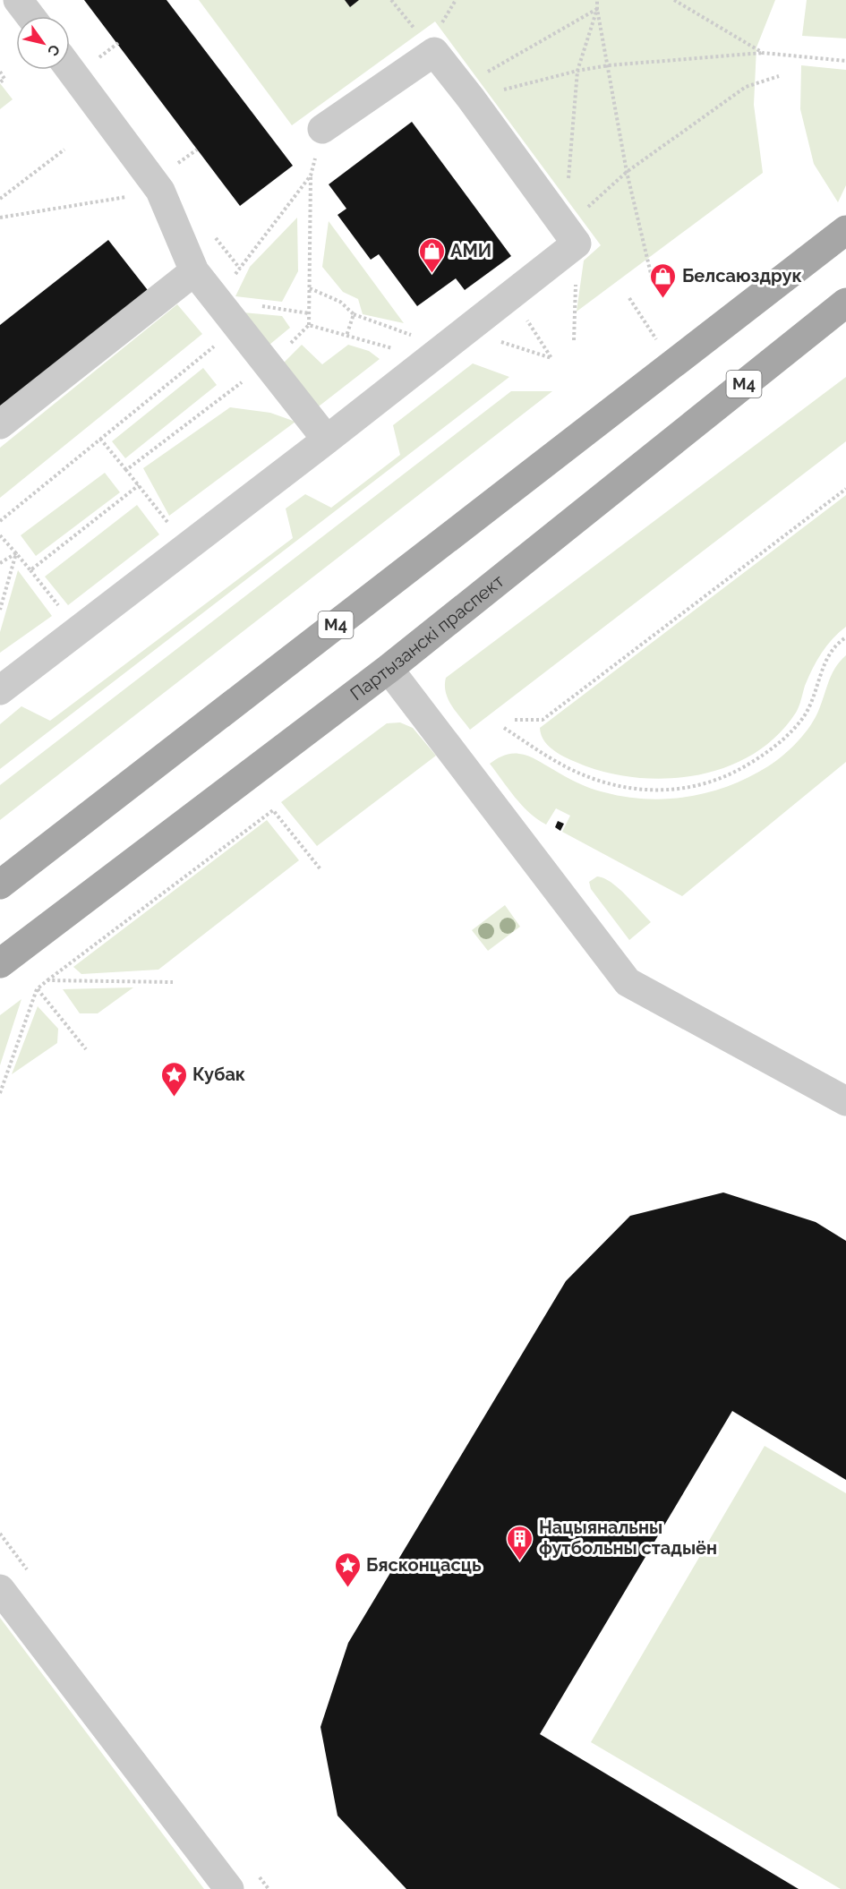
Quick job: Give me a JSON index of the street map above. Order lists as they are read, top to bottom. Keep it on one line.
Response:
{"streets":{"main road":["М4","Партызанскі праспект"]},"places":{"shop":["АМИ","Белсаюздрук"],"place":["Кубак","Бясконцасць"],"building":["Нацыянальны футбольны стадыён"]},"north":"bottom right"}
